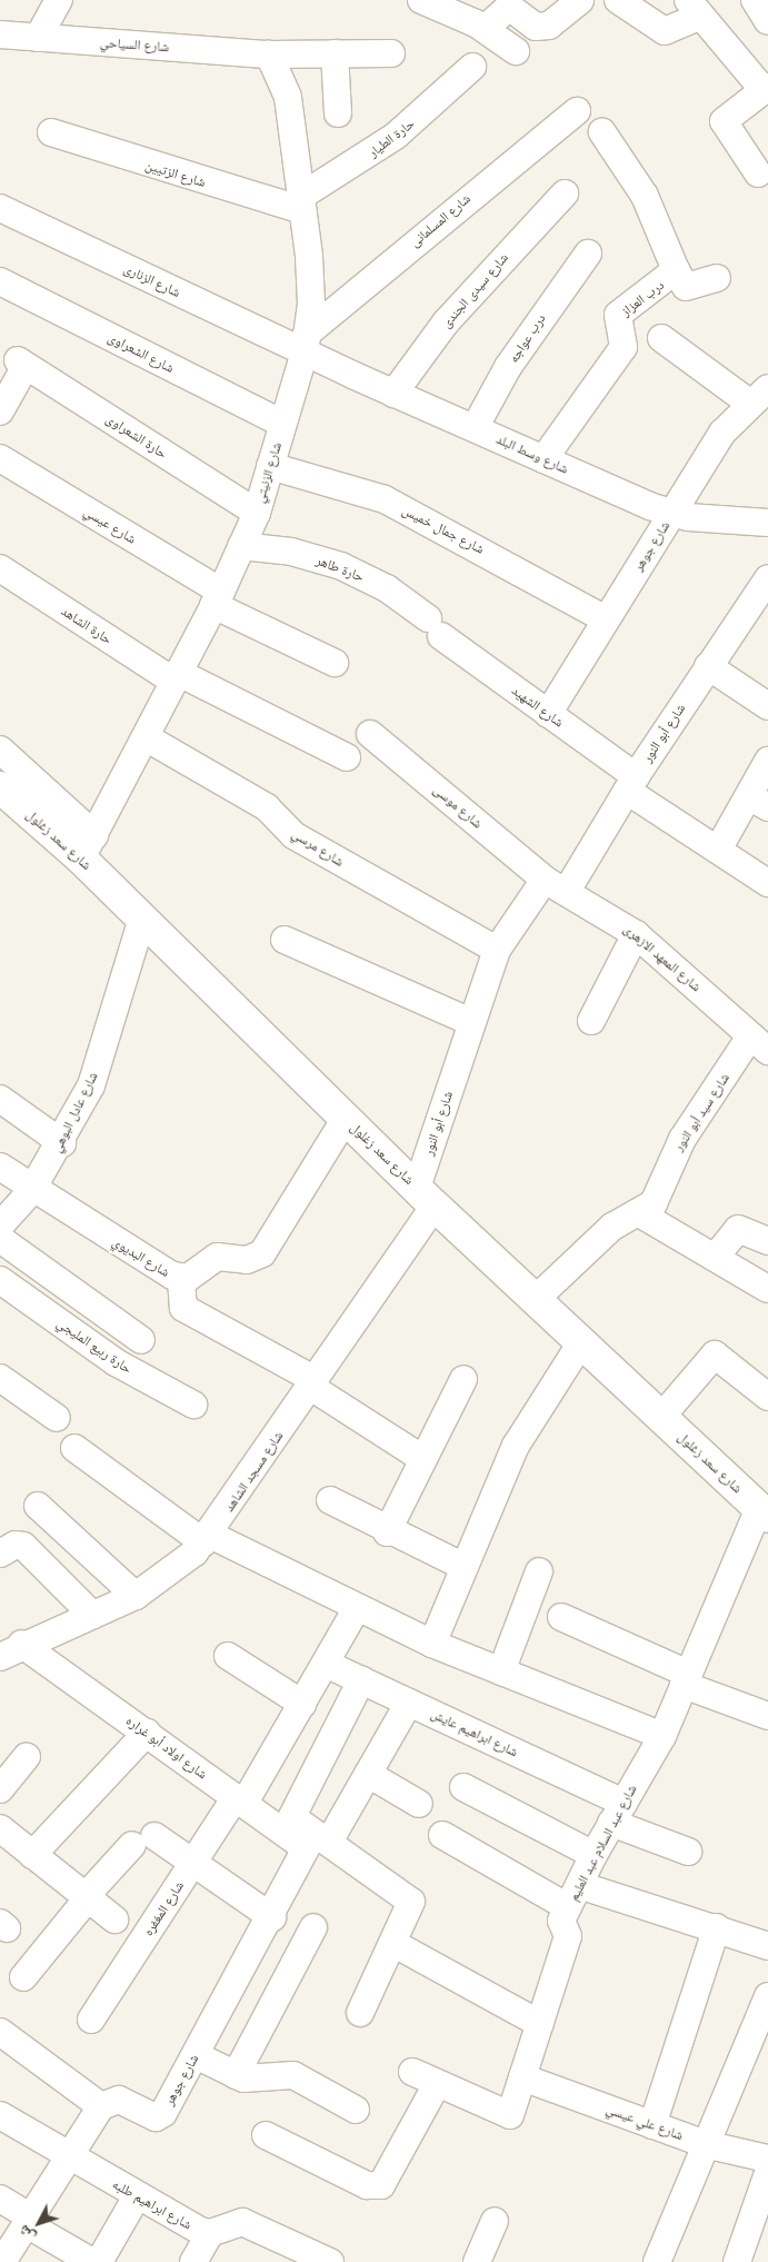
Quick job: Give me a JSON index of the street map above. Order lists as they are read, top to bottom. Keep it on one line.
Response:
{"streets":{"street":["شارع السياحي","حارة الطيار","شارع الزتيين","شارع المسلمانى","شارع الزنارى","شارع سيدى الجندى","درب العزاز","درب عواجه","شارع الشعراوى","حارة الشعراوى","شارع وسط البلد","شارع الزنيتي","شارع عيسي","شارع جمال خميس","شارع جوهر","حارة طاهر","حارة الشاهد","شارع الشهيد","شارع أبو النور","شارع موسى","شارع سعد زغلول","شارع مرسي","شارع المعهد الازهرى","شارع عادل البوهي","شارع سيد أبو النور","شارع البديوي","حارة ربيع المليجي","شارع مسجد الشاهد","شارع ابراهيم عايش","شارع اولاد أبو غراره","شارع عبد السلام عبد العليم","شارع المغفره","شارع علي عيسي","شارع ابراهيم طلبه"]},"crossings":[["شارع السياحي","شارع الزنيتي"],["حارة الطيار","شارع الزتيين"],["حارة الطيار","شارع الزنيتي"],["شارع الزتيين","شارع الزنيتي"],["شارع المسلمانى","شارع الزنارى"],["شارع المسلمانى","شارع وسط البلد"],["شارع المسلمانى","شارع الزنيتي"],["شارع الزنارى","شارع وسط البلد"],["شارع الزنارى","شارع الزنيتي"],["شارع سيدى الجندى","شارع وسط البلد"],["درب العزاز","شارع وسط البلد"],["درب عواجه","شارع وسط البلد"],["شارع الشعراوى","شارع الزنيتي"],["حارة الشعراوى","شارع الزنيتي"],["شارع وسط البلد","شارع الزنيتي"],["شارع وسط البلد","شارع جوهر"],["شارع الزنيتي","شارع عيسي"],["شارع الزنيتي","شارع جمال خميس"],["شارع الزنيتي","حارة طاهر"],["شارع الزنيتي","حارة الشاهد"],["شارع الزنيتي","شارع سعد زغلول"],["شارع الزنيتي","شارع مرسي"],["شارع جمال خميس","شارع جوهر"],["شارع جوهر","شارع الشهيد"],["شارع جوهر","شارع اولاد أبو غراره"],["حارة طاهر","شارع الشهيد"],["شارع الشهيد","شارع أبو النور"],["شارع أبو النور","شارع موسى"],["شارع أبو النور","شارع سعد زغلول"],["شارع أبو النور","شارع مرسي"],["شارع أبو النور","شارع المعهد الازهرى"],["شارع أبو النور","شارع مسجد الشاهد"],["شارع موسى","شارع المعهد الازهرى"],["شارع سعد زغلول","شارع عادل البوهي"],["شارع سعد زغلول","شارع سيد أبو النور"],["شارع سعد زغلول","شارع البديوي"],["شارع سعد زغلول","شارع مسجد الشاهد"],["شارع سعد زغلول","شارع عبد السلام عبد العليم"],["شارع المعهد الازهرى","شارع سيد أبو النور"],["شارع عادل البوهي","شارع البديوي"],["شارع مسجد الشاهد","شارع اولاد أبو غراره"],["شارع ابراهيم عايش","شارع عبد السلام عبد العليم"],["شارع ابراهيم عايش","شارع المغفره"],["شارع اولاد أبو غراره","شارع المغفره"],["شارع عبد السلام عبد العليم","شارع علي عيسي"]],"north":"bottom left"}
